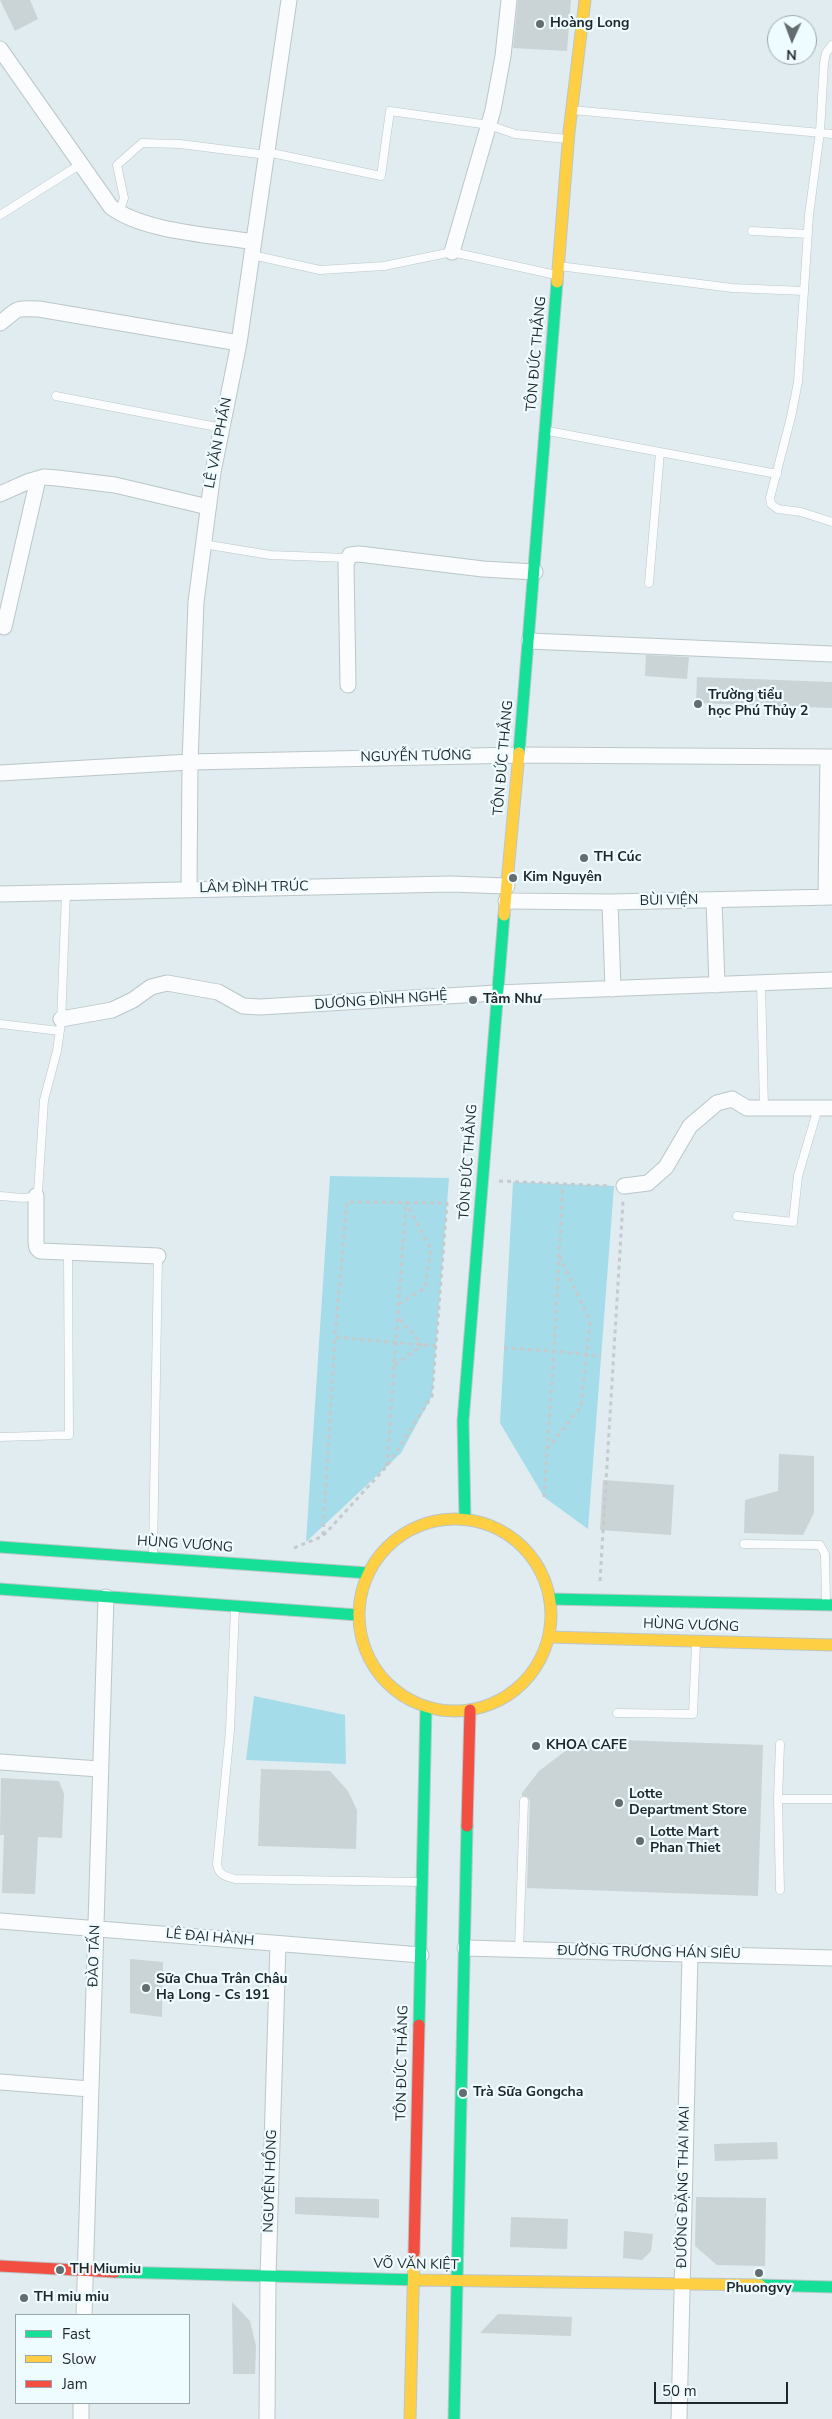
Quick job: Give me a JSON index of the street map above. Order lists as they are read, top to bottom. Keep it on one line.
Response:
{"streets":{"main road":["TÔN ĐỨC THẮNG","HÙNG VƯƠNG","VÕ VĂN KIỆT"],"street":["LÊ VĂN PHẤN","NGUYỄN TƯƠNG","LÂM ĐÌNH TRÚC","BÙI VIỆN","DƯƠNG ĐÌNH NGHỆ","LÊ ĐẠI HÀNH","ĐƯỜNG TRƯƠNG HÁN SIÊU","ĐÀO TẤN","NGUYÊN HỒNG","ĐƯỜNG ĐẶNG THAI MAI"]},"crossings":[["TÔN ĐỨC THẮNG","NGUYỄN TƯƠNG"],["TÔN ĐỨC THẮNG","LÂM ĐÌNH TRÚC"],["TÔN ĐỨC THẮNG","BÙI VIỆN"],["TÔN ĐỨC THẮNG","DƯƠNG ĐÌNH NGHỆ"],["TÔN ĐỨC THẮNG","LÊ ĐẠI HÀNH"],["TÔN ĐỨC THẮNG","VÕ VĂN KIỆT"],["LÊ VĂN PHẤN","NGUYỄN TƯƠNG"],["LÊ VĂN PHẤN","LÂM ĐÌNH TRÚC"],["LÊ ĐẠI HÀNH","ĐÀO TẤN"],["LÊ ĐẠI HÀNH","NGUYÊN HỒNG"],["ĐƯỜNG TRƯƠNG HÁN SIÊU","ĐƯỜNG ĐẶNG THAI MAI"],["ĐÀO TẤN","VÕ VĂN KIỆT"],["NGUYÊN HỒNG","VÕ VĂN KIỆT"],["ĐƯỜNG ĐẶNG THAI MAI","VÕ VĂN KIỆT"]],"places":["Hoàng Long","Trường tiểu học Phú Thủy 2","TH Cúc","Kim Nguyên","Tâm Như","KHOA CAFE","Lotte Department Store","Lotte Mart Phan Thiet","Sữa Chua Trân Châu Hạ Long - Cs 191","Trà Sữa Gongcha","TH Miumiu","Phuongvy","TH miu miu"],"legend":["Fast","Slow","Jam"],"scale_bar":"50 m","north":"bottom"}
